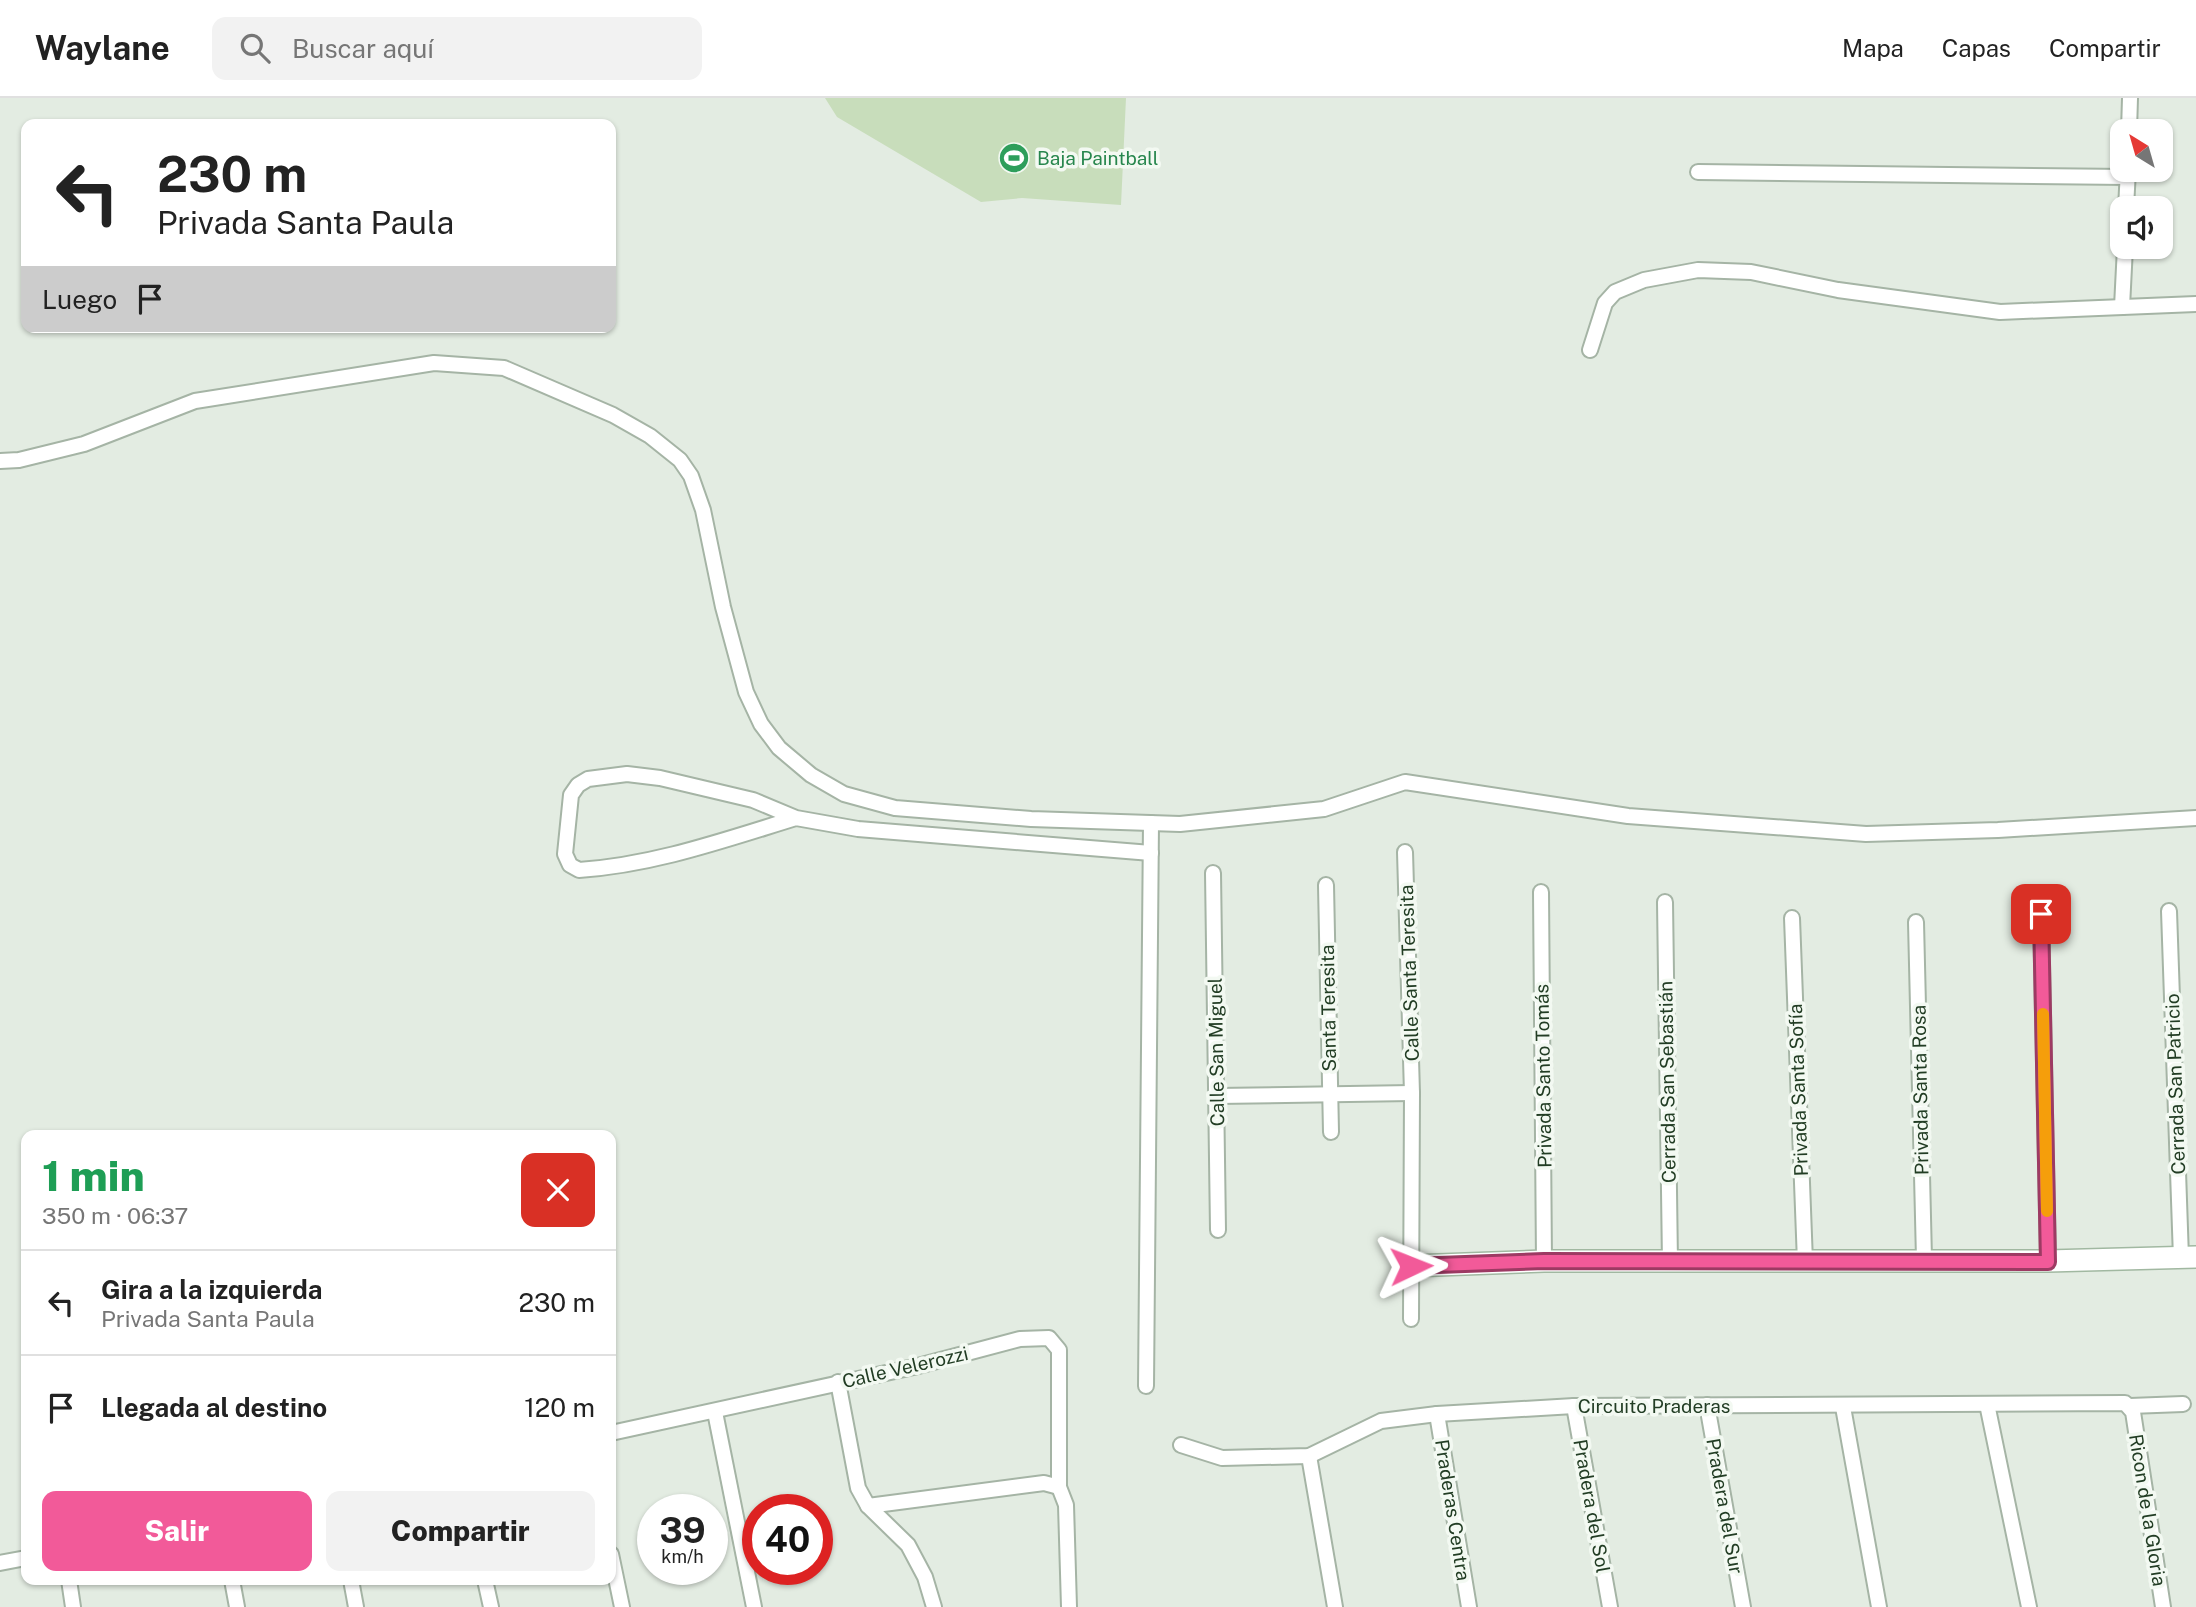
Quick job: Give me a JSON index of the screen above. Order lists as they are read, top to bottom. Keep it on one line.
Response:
{"streets":{"street":["Calle Santa Teresita","Santa Teresita","Calle San Miguel","Privada Santo Tomás","Cerrada San Sebastián","Cerrada San Patricio","Privada Santa Sofía","Privada Santa Rosa","Calle Velerozzi","Circuito Praderas","Pradera del Sol","Pradera del Sur","Praderas Centra","Ricon de la Gloria"]},"crossings":[["Circuito Praderas","Pradera del Sol"],["Circuito Praderas","Pradera del Sur"],["Circuito Praderas","Praderas Centra"],["Circuito Praderas","Ricon de la Gloria"]],"places":{"sports":["Baja Paintball"]},"north":"top left","page":{"header":"Waylane","search":"Buscar aquí","nav":["Mapa","Capas","Compartir"],"turn":["230 m","Privada Santa Paula"],"then":"Luego","heading":["1 min","350 m · 06:37"],"list":[{"name":"Gira a la izquierda","note":"Privada Santa Paula","value":"230 m"},{"name":"Llegada al destino","value":"120 m"}],"buttons":["Salir","Compartir"],"speed":"39 km/h","limit":"40"}}
